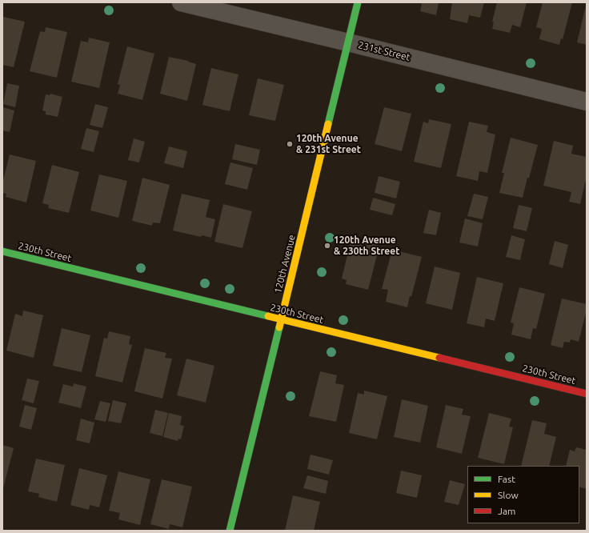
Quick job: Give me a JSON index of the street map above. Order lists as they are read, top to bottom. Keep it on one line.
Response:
{"streets":{"street":["231st Street","230th Street","120th Avenue"]},"crossings":[["231st Street","120th Avenue"],["230th Street","120th Avenue"]],"places":["120th Avenue & 231st Street","120th Avenue & 230th Street"],"legend":["Fast","Slow","Jam"]}
